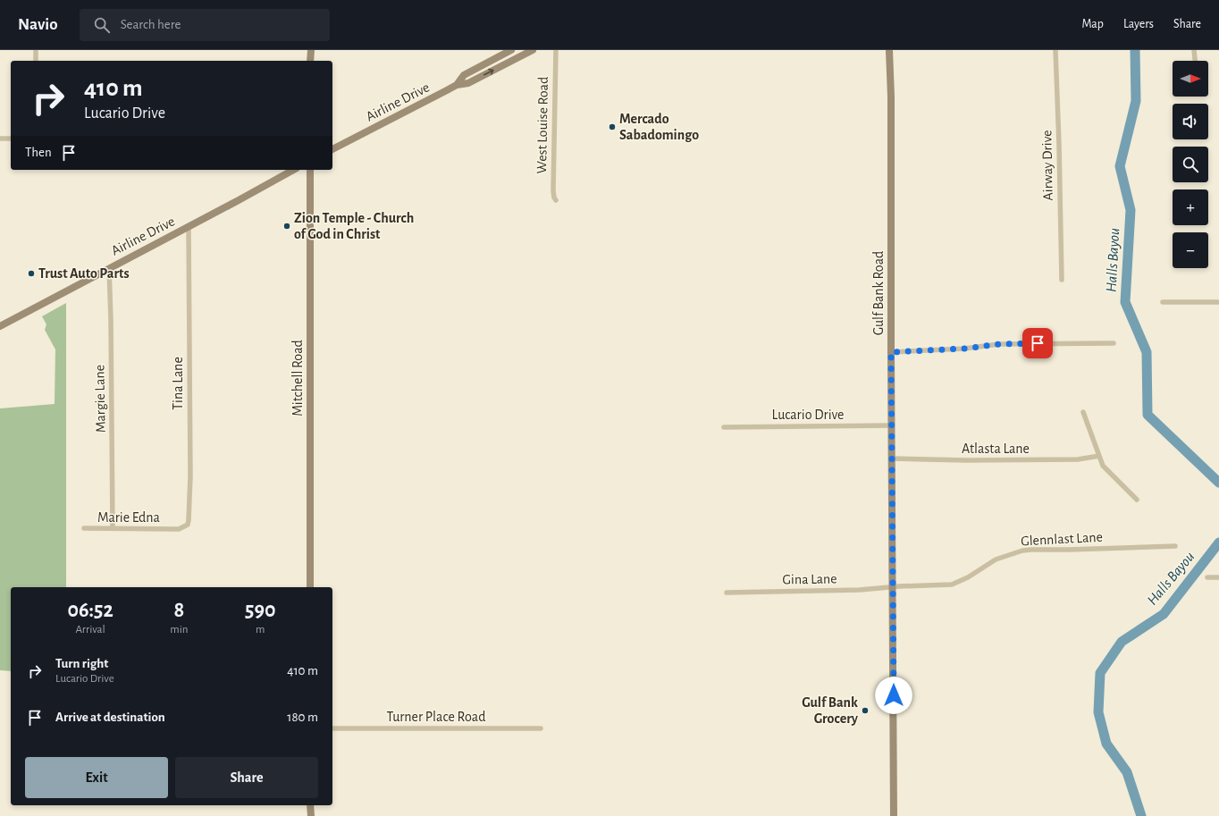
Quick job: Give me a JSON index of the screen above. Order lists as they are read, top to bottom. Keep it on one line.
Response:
{"streets":{"main road":["Airline Drive","Gulf Bank Road","Mitchell Road"],"street":["West Louise Road","Airway Drive","Tina Lane","Margie Lane","Lucario Drive","Atlasta Lane","Marie Edna","Glennlast Lane","Gina Lane","Turner Place Road"]},"crossings":[["Airline Drive","Tina Lane"],["Airline Drive","Margie Lane"],["Gulf Bank Road","Lucario Drive"],["Gulf Bank Road","Atlasta Lane"],["Gulf Bank Road","Glennlast Lane"],["Gulf Bank Road","Gina Lane"],["Tina Lane","Marie Edna"],["Margie Lane","Marie Edna"],["Glennlast Lane","Gina Lane"]],"water":["Halls Bayou"],"places":["Mercado Sabadomingo","Zion Temple - Church of God in Christ","Trust Auto Parts","Gulf Bank Grocery"],"north":"right","page":{"header":"Navio","search":"Search here","nav":["Map","Layers","Share"],"map_buttons":["+","−"],"turn":["410 m","Lucario Drive"],"then":"Then","eta":["06:52","Arrival","8","min","590","m"],"list":[{"name":"Turn right","note":"Lucario Drive","value":"410 m"},{"name":"Arrive at destination","value":"180 m"}],"buttons":["Exit","Share"]}}
